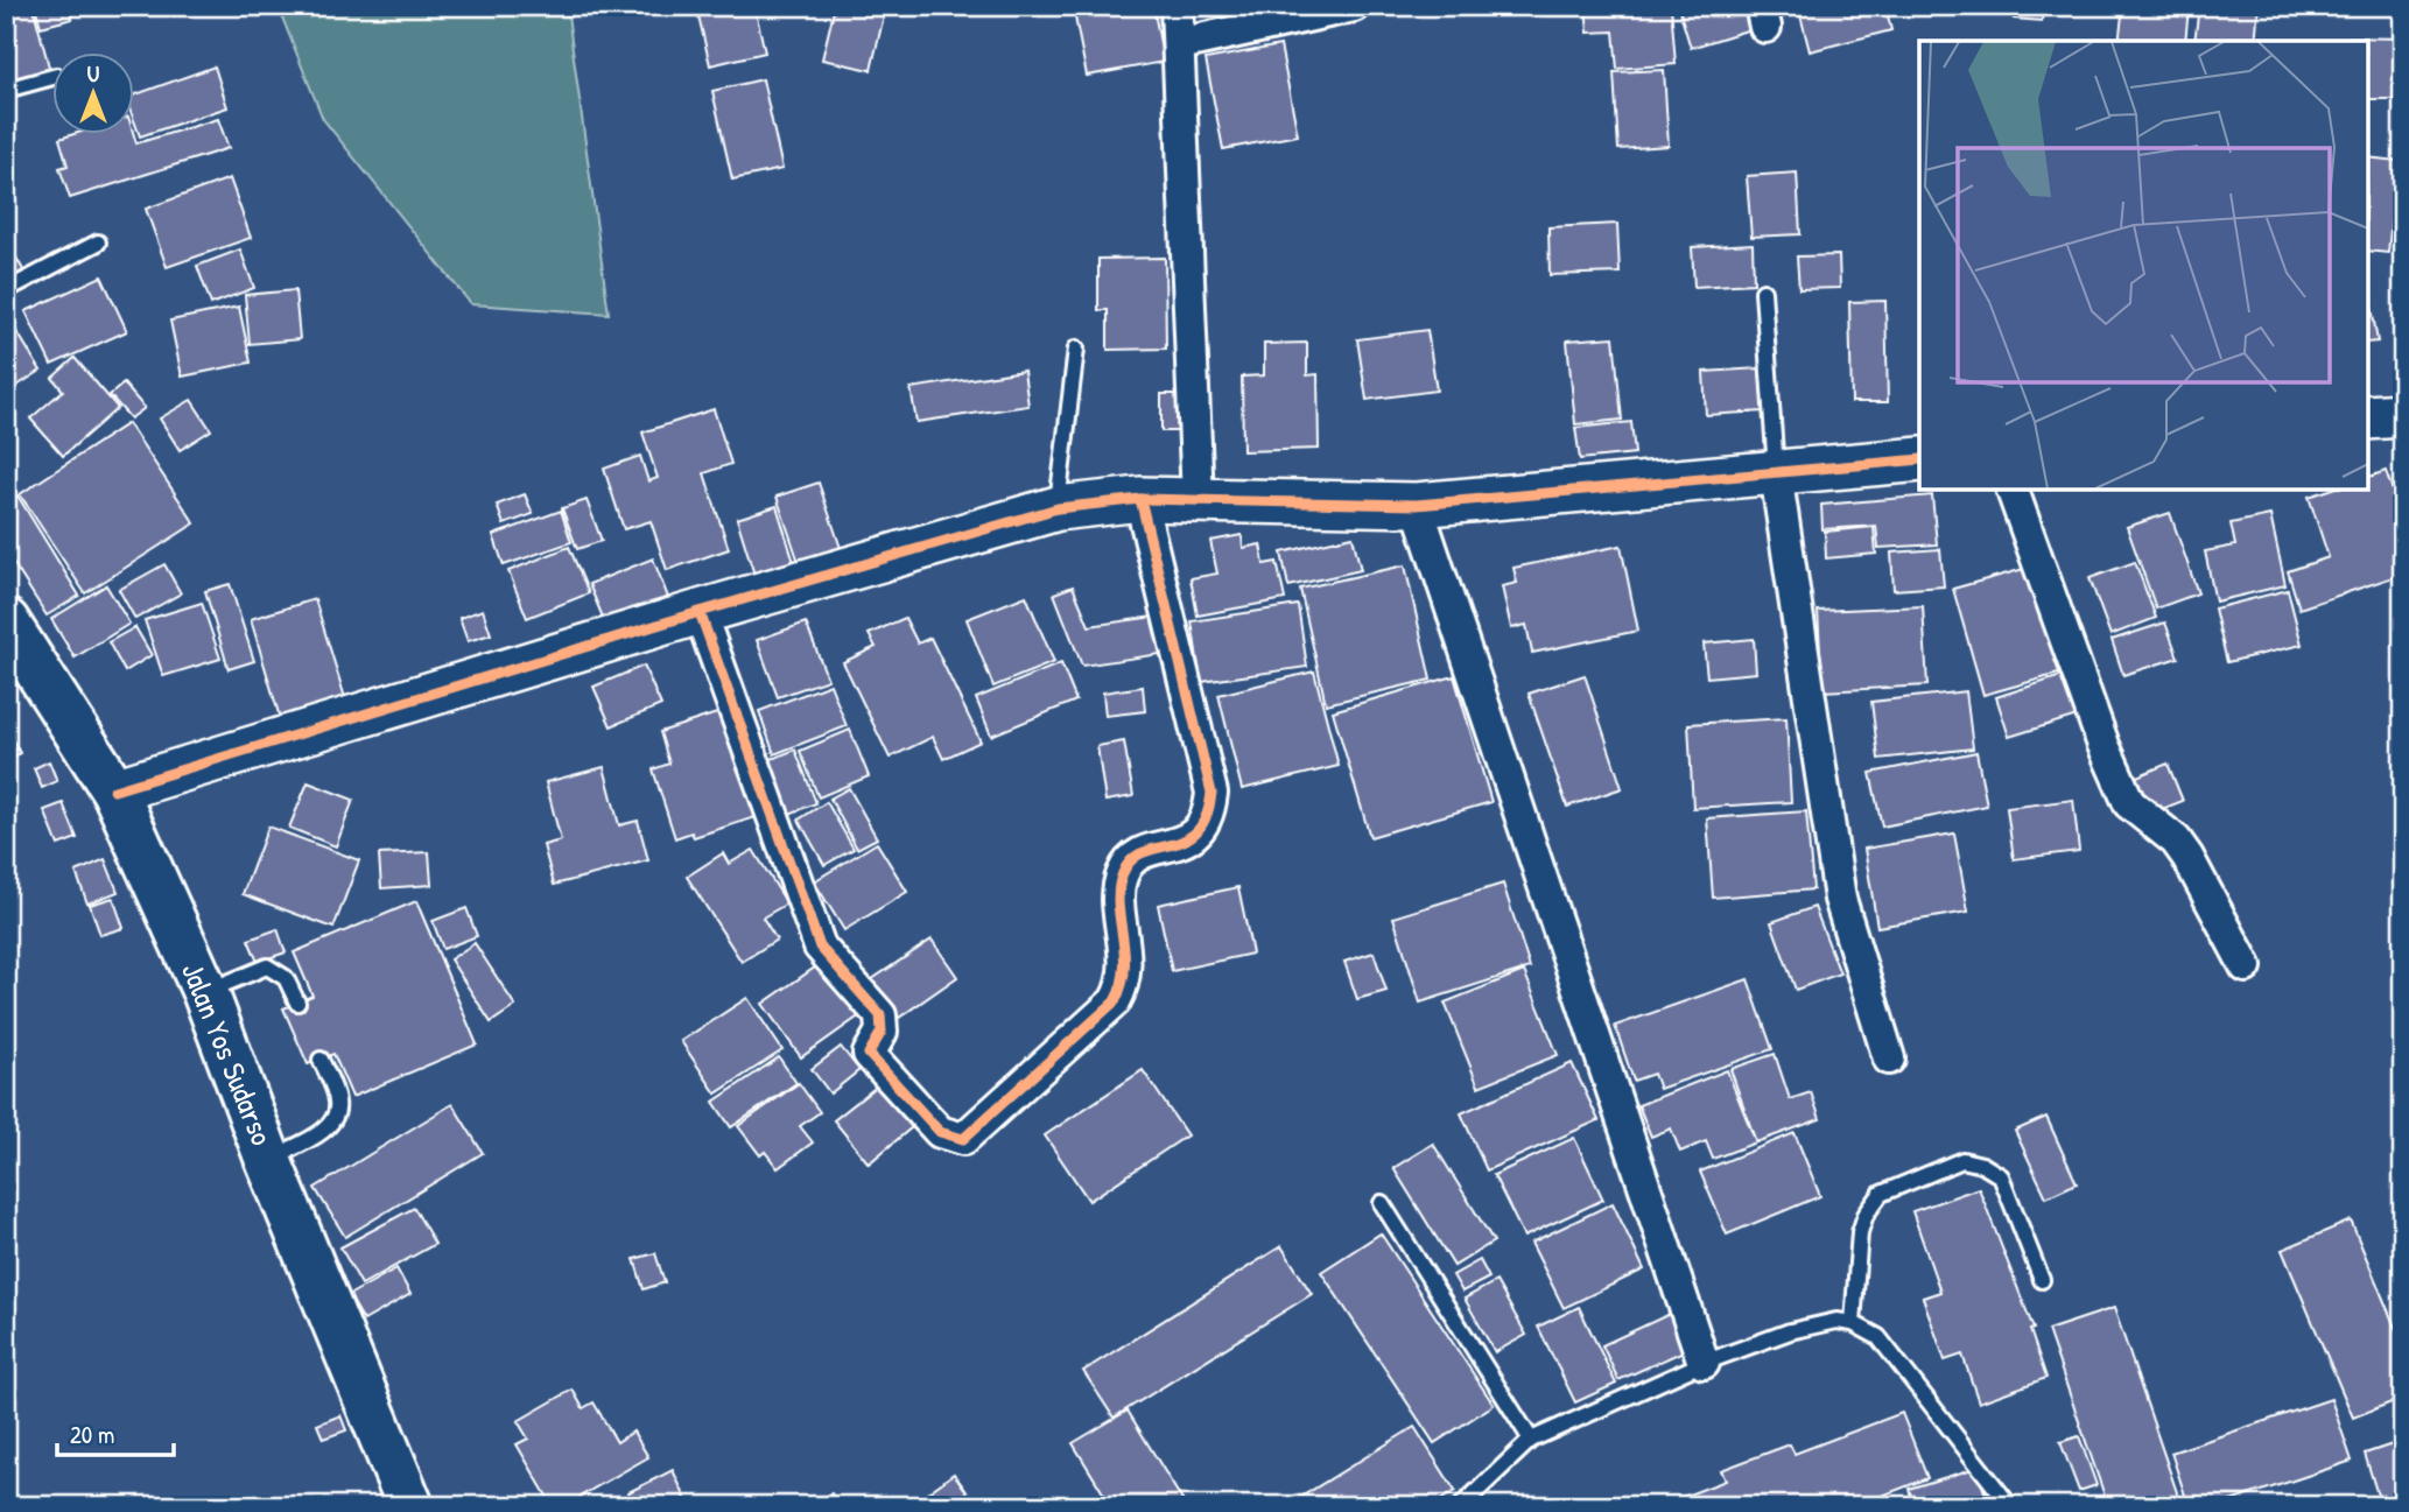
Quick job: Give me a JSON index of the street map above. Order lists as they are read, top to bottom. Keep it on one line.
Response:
{"streets":{"highway":["Jalan Yos Sudarso"]},"scale_bar":"20 m","north":"top"}
